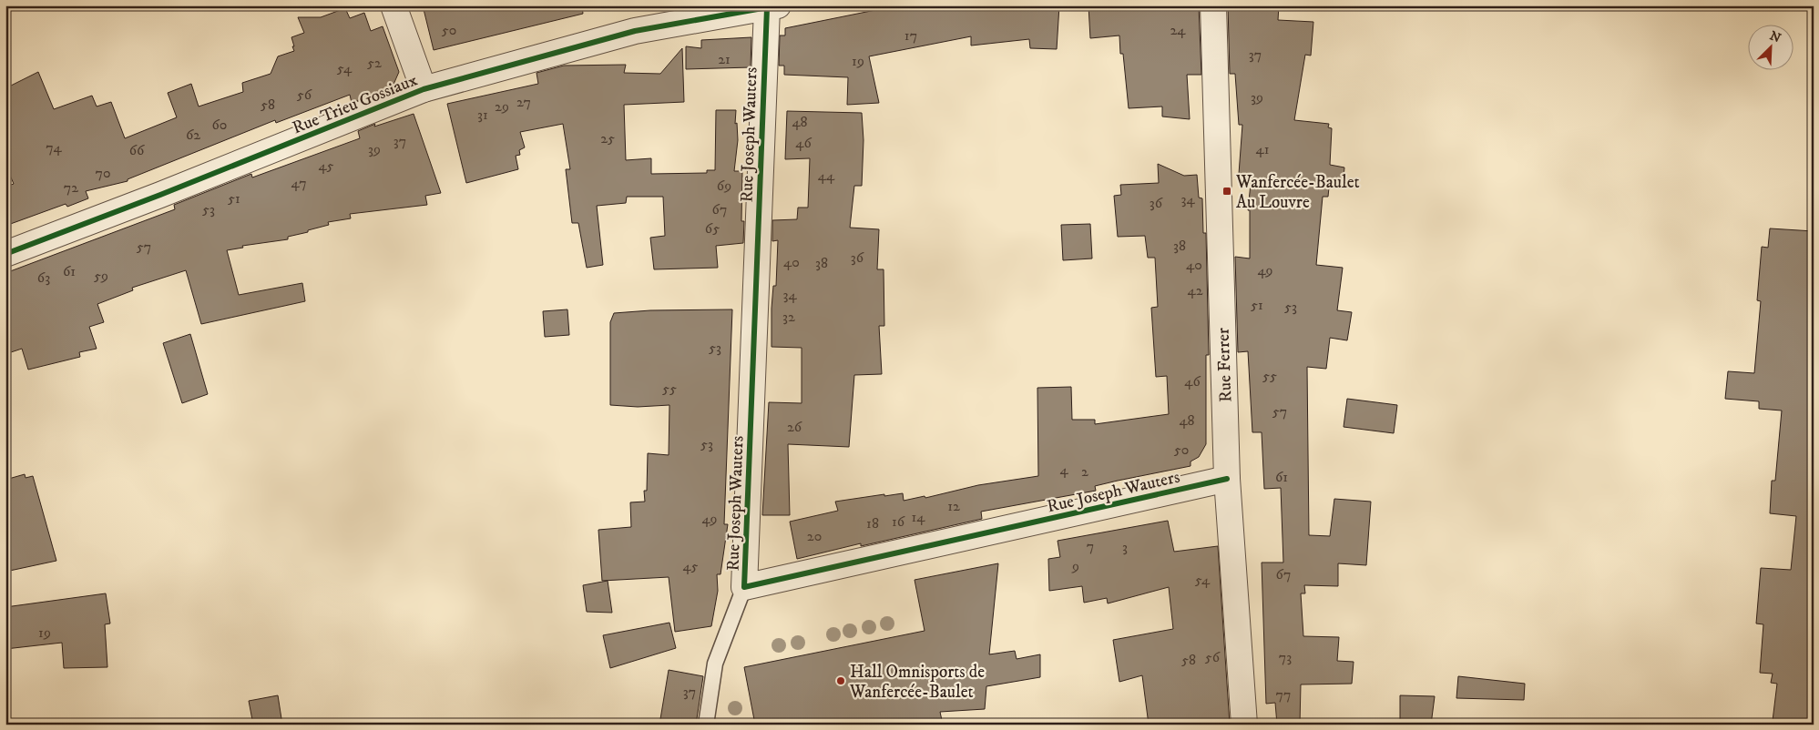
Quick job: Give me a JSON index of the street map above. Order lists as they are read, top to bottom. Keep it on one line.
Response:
{"streets":{"street":["Rue Trieu Gossiaux","Rue Joseph Wauters","Rue Ferrer"]},"crossings":[["Rue Trieu Gossiaux","Rue Joseph Wauters"],["Rue Joseph Wauters","Rue Ferrer"]],"places":{"transit":["Wanfercée-Baulet Au Louvre"],"other":["Hall Omnisports de Wanfercée-Baulet"]},"house_numbers":["50","24","17","37","21","19","52","54","56","39","27","58","29","31","48","60","62","25","37","46","74","39","41","66","45","70","44","47","69","72","51","34","36","53","67","65","38","57","36","40","38","40","49","61","59","63","42","34","51","53","32","53","55","46","55","57","48","26","53","50","4","2","61","12","14","49","16","18","20","7","3","45","9","67","54","19","56","73","58","37","77"],"north":"top right"}
